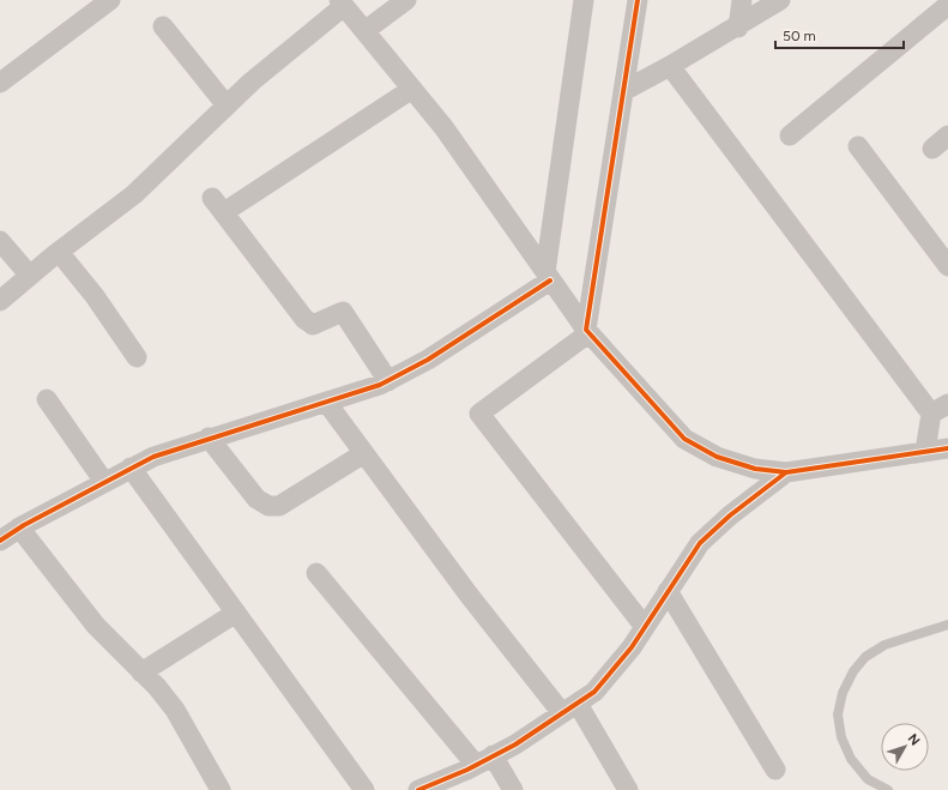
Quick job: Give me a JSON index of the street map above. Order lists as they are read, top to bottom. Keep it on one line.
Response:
{"scale_bar":"50 m","north":"top right"}
